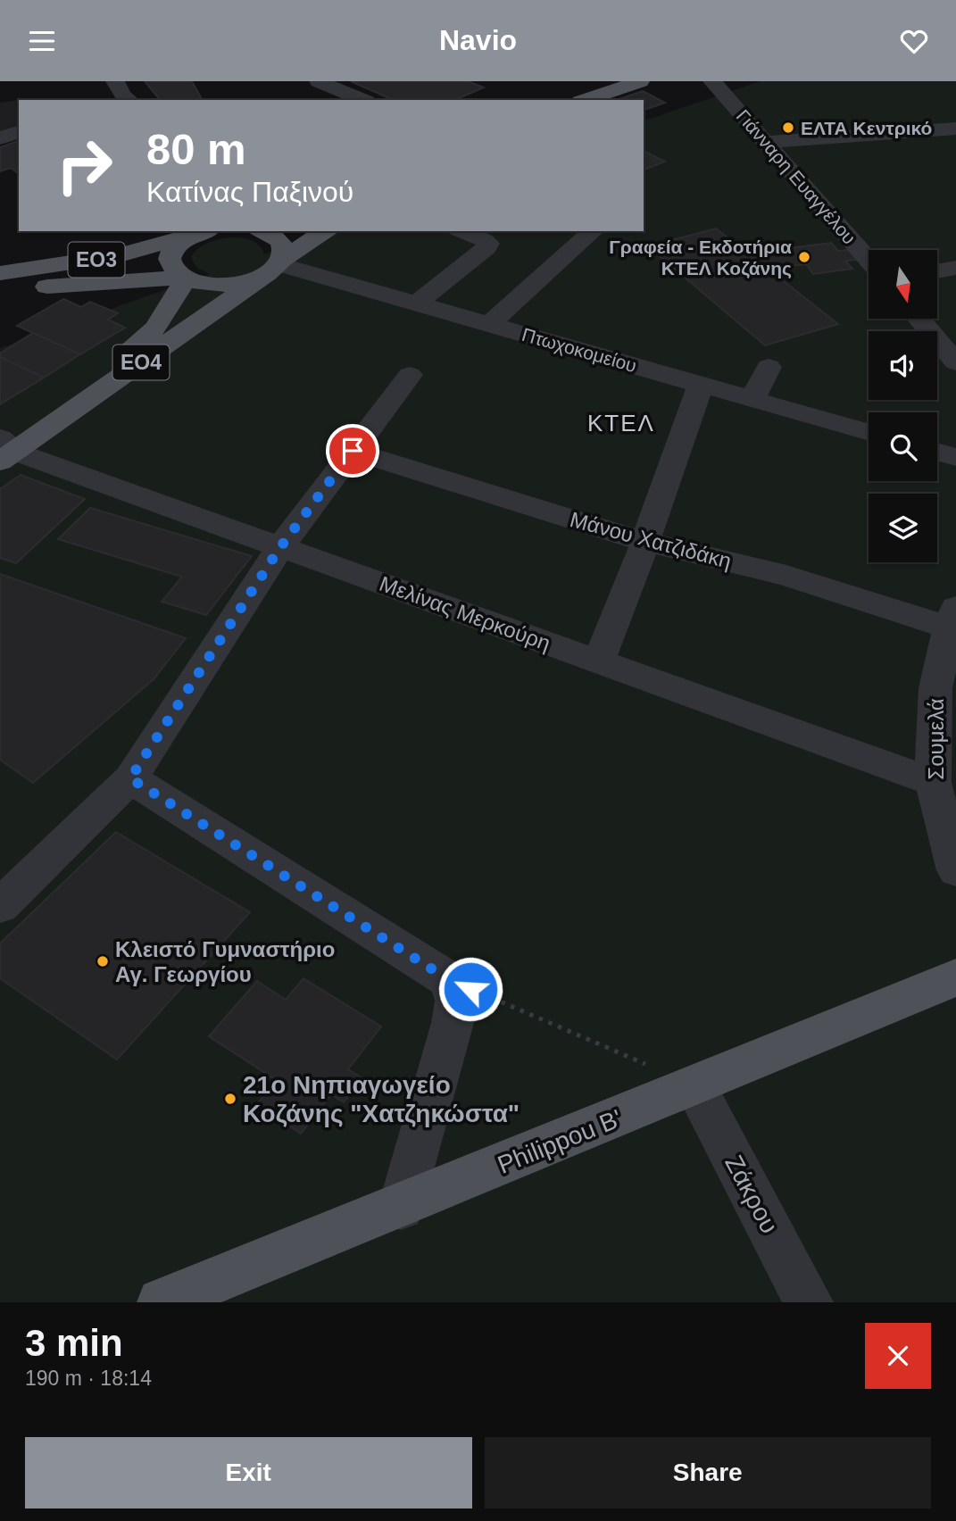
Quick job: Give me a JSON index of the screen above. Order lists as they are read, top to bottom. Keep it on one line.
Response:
{"streets":{"main road":["ΕΟ3","ΕΟ4","Philippou B'"],"street":["Γιάνναρη Ευαγγέλου","Πτωχοκομείου","Μάνου Χατζιδάκη","Μελίνας Μερκούρη","Σουμελά","Ζάκρου"]},"crossings":[["ΕΟ3","Πτωχοκομείου"],["ΕΟ3","ΕΟ4"],["Πτωχοκομείου","ΕΟ4"],["ΕΟ4","Μελίνας Μερκούρη"],["Μάνου Χατζιδάκη","Σουμελά"],["Μελίνας Μερκούρη","Σουμελά"],["Philippou B'","Ζάκρου"]],"districts":["ΚΤΕΛ"],"places":["ΕΛΤΑ Κεντρικό","Γραφεία - Εκδοτήρια ΚΤΕΛ Κοζάνης","Κλειστό Γυμναστήριο Αγ. Γεωργίου","21ο Νηπιαγωγείο Κοζάνης \"Χατζηκώστα\""],"north":"bottom","page":{"header":"Navio","turn":["80 m","Κατίνας Παξινού"],"heading":["3 min","190 m · 18:14"],"buttons":["Exit","Share"]}}
